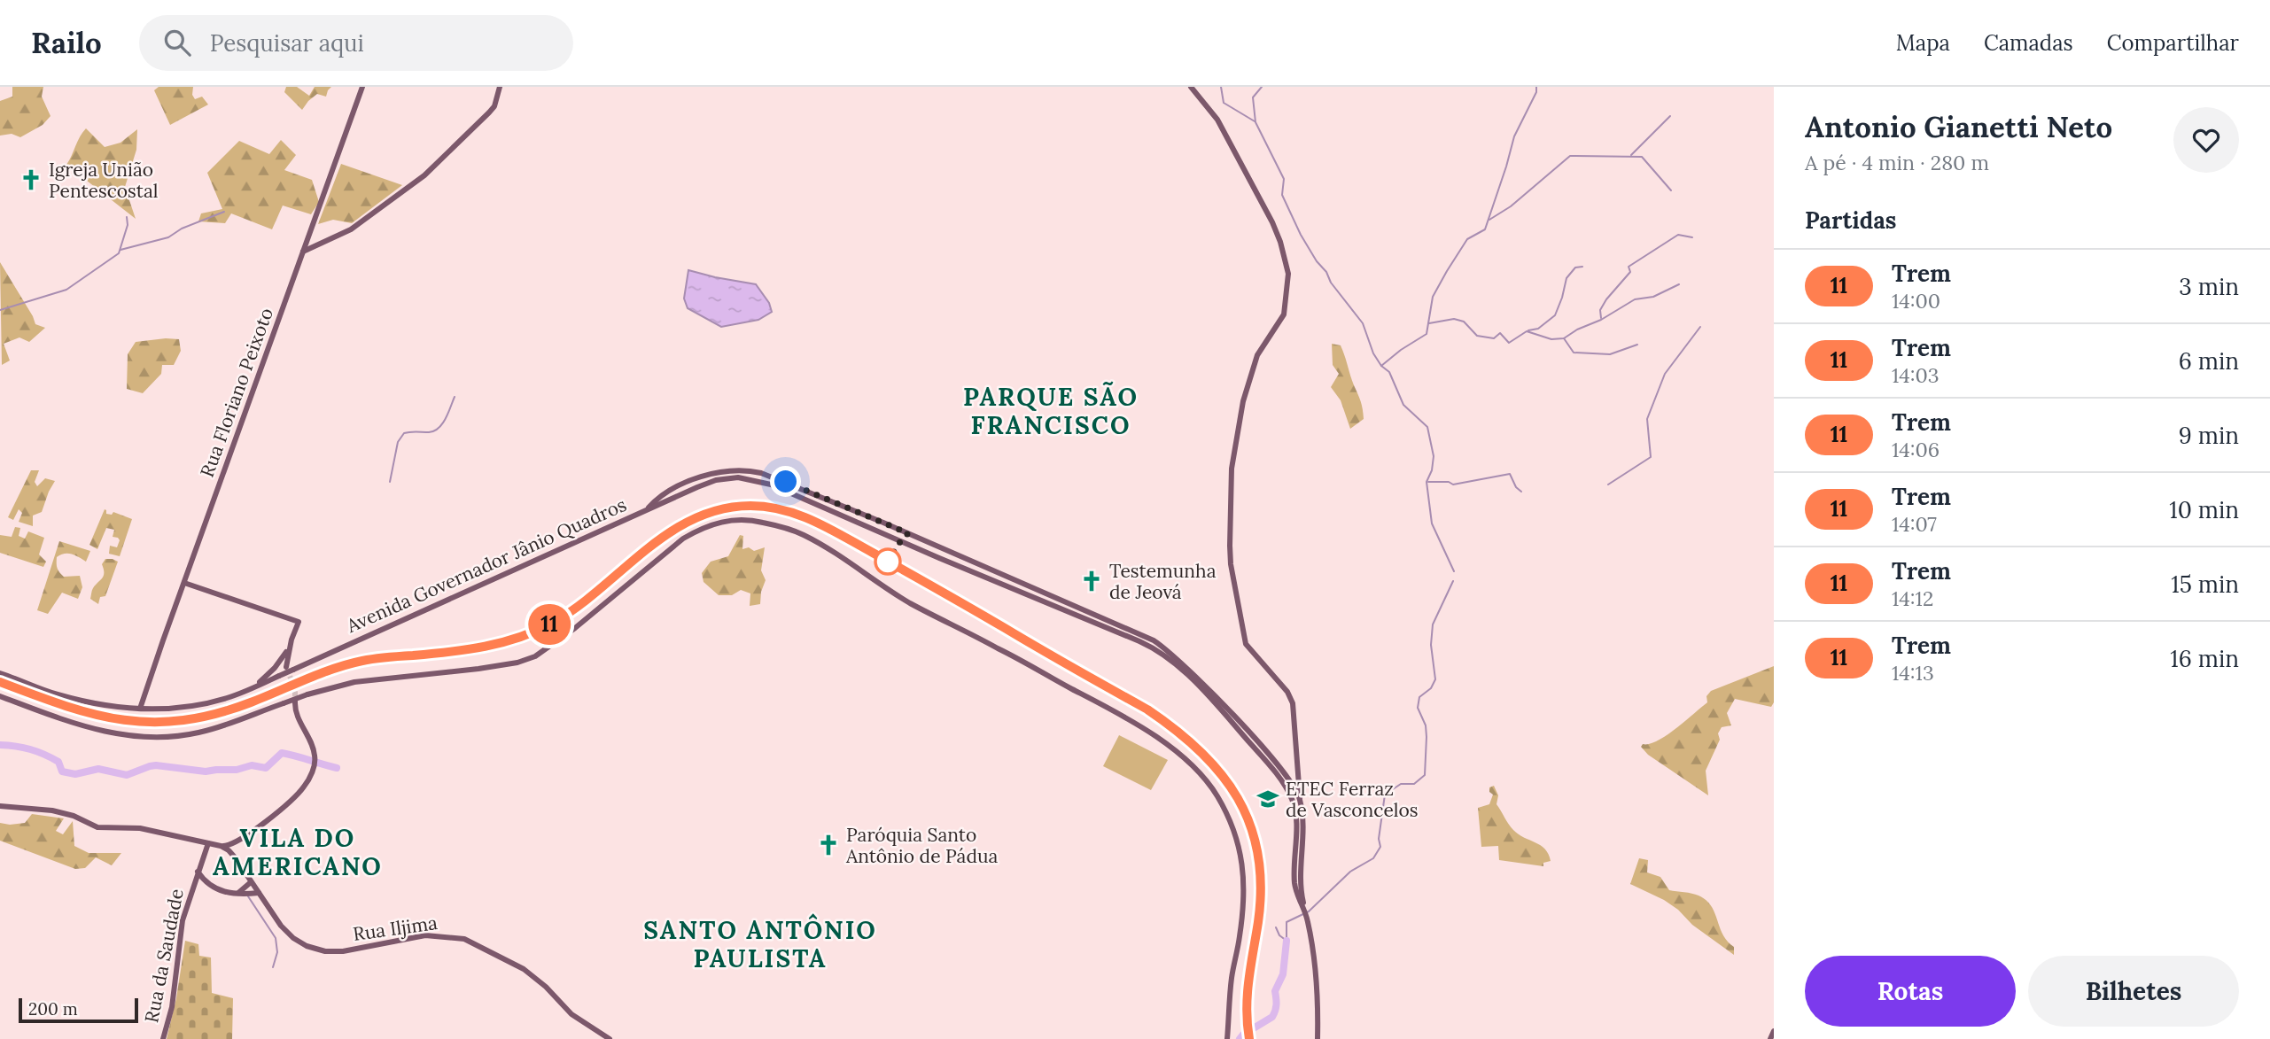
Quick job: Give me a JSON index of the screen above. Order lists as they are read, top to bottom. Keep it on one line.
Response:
{"streets":{"main road":["Rua Floriano Peixoto","Avenida Governador Jânio Quadros","Rua Iljima","Rua da Saudade"]},"crossings":[["Rua Floriano Peixoto","Avenida Governador Jânio Quadros"],["Rua Iljima","Rua da Saudade"]],"districts":["PARQUE SÃO FRANCISCO","VILA DO AMERICANO","SANTO ANTÔNIO PAULISTA"],"places":{"church":["Igreja União Pentescostal","Testemunha de Jeová","Paróquia Santo Antônio de Pádua"],"school or university":["ETEC Ferraz de Vasconcelos"]},"scale_bar":"200 m","page":{"header":"Railo","search":"Pesquisar aqui","nav":["Mapa","Camadas","Compartilhar"],"on_map":"11","heading":[["Antonio Gianetti Neto","A pé · 4 min · 280 m"],"Partidas"],"list":[{"mark":"11","name":"Trem","note":"14:00","value":"3 min"},{"mark":"11","name":"Trem","note":"14:03","value":"6 min"},{"mark":"11","name":"Trem","note":"14:06","value":"9 min"},{"mark":"11","name":"Trem","note":"14:07","value":"10 min"},{"mark":"11","name":"Trem","note":"14:12","value":"15 min"},{"mark":"11","name":"Trem","note":"14:13","value":"16 min"}],"buttons":["Rotas","Bilhetes"],"scale":"200 m"}}
